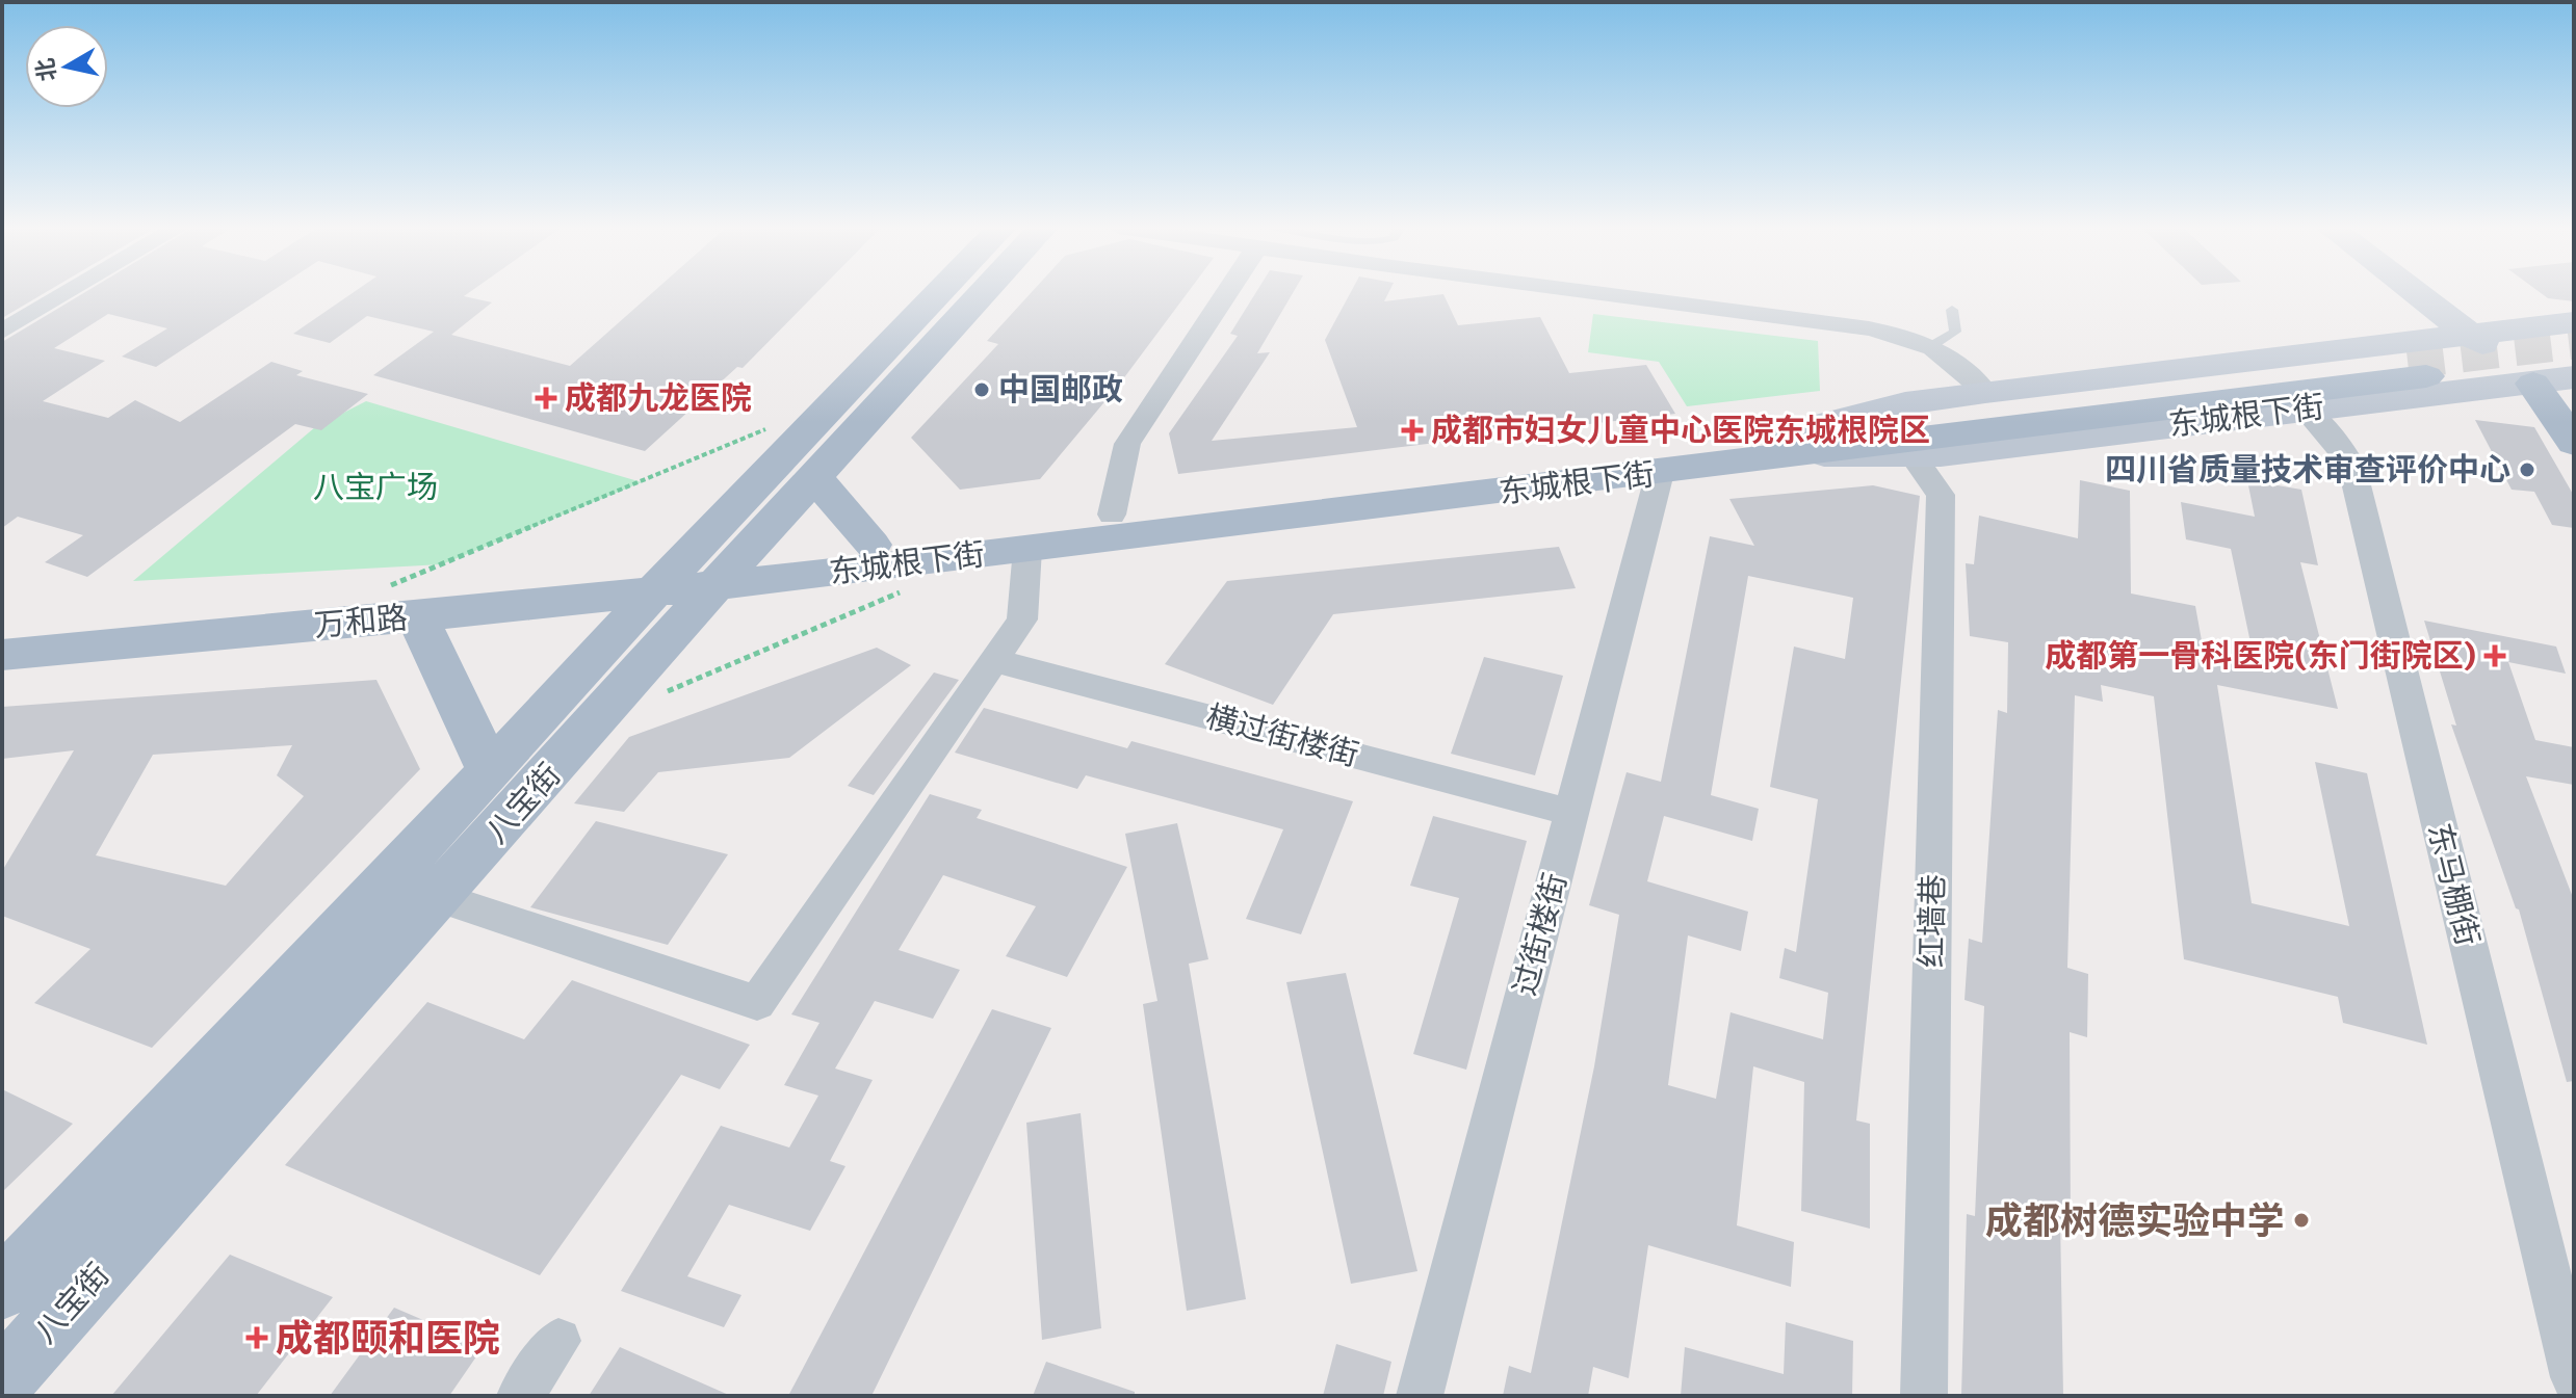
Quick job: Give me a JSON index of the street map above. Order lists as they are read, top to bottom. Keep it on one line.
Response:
{"streets":{"main road":["东城根下街","万和路","八宝街"],"street":["横过街楼街","东马棚街","红墙巷","过街楼街"]},"crossings":[["东城根下街","万和路"],["东城根下街","八宝街"],["东城根下街","东马棚街"],["东城根下街","红墙巷"],["东城根下街","过街楼街"],["万和路","八宝街"],["横过街楼街","过街楼街"]],"parks":["八宝广场"],"places":{"other":["中国邮政","四川省质量技术审查评价中心","成都树德实验中学"],"health":["成都九龙医院","成都市妇女儿童中心医院东城根院区","成都第一骨科医院(东门街院区)","成都颐和医院"]},"north":"left"}
